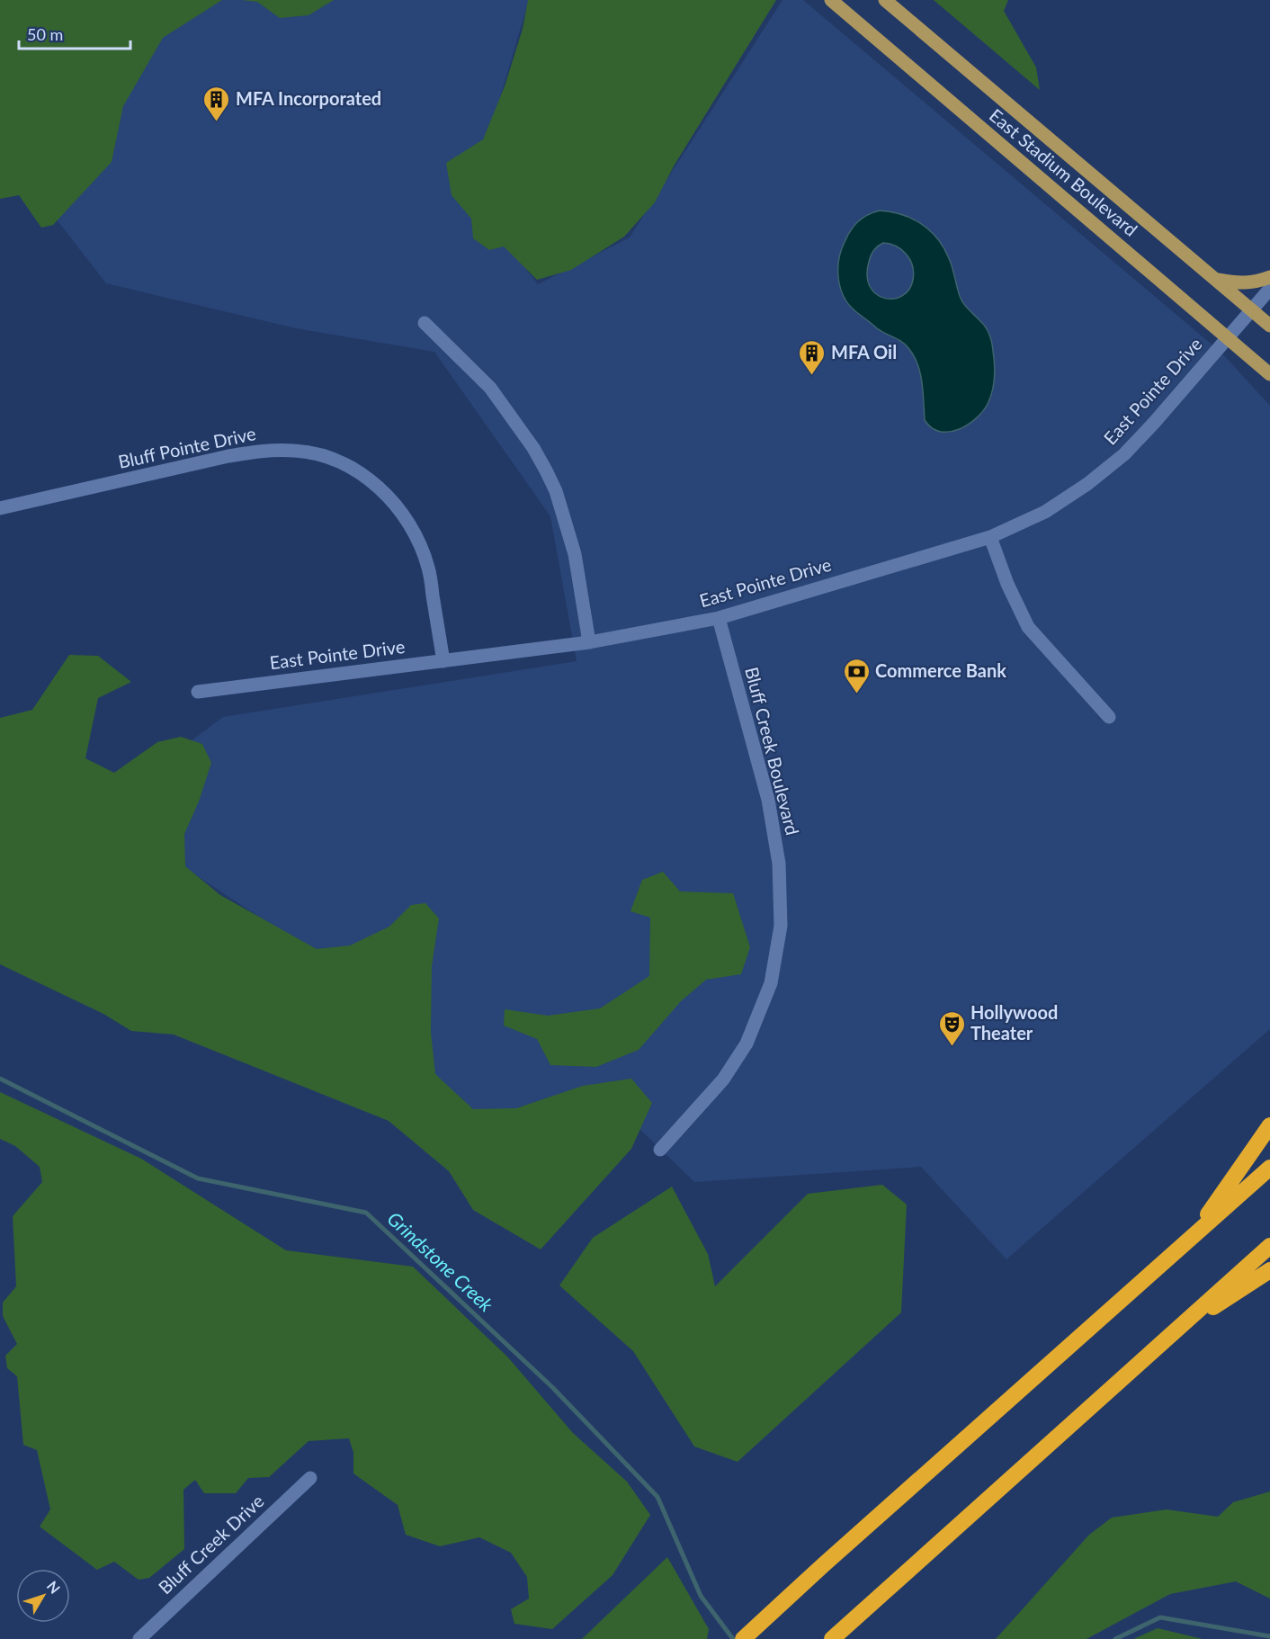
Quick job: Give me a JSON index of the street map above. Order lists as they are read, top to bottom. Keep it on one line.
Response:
{"streets":{"main road":["East Stadium Boulevard"],"street":["East Pointe Drive","Bluff Pointe Drive","Bluff Creek Boulevard","Bluff Creek Drive"]},"crossings":[["East Stadium Boulevard","East Pointe Drive"],["East Pointe Drive","Bluff Pointe Drive"],["East Pointe Drive","Bluff Creek Boulevard"]],"water":["Grindstone Creek"],"places":{"building":["MFA Incorporated","MFA Oil"],"bank":["Commerce Bank"],"theatre":["Hollywood Theater"]},"scale_bar":"50 m","north":"top right"}
